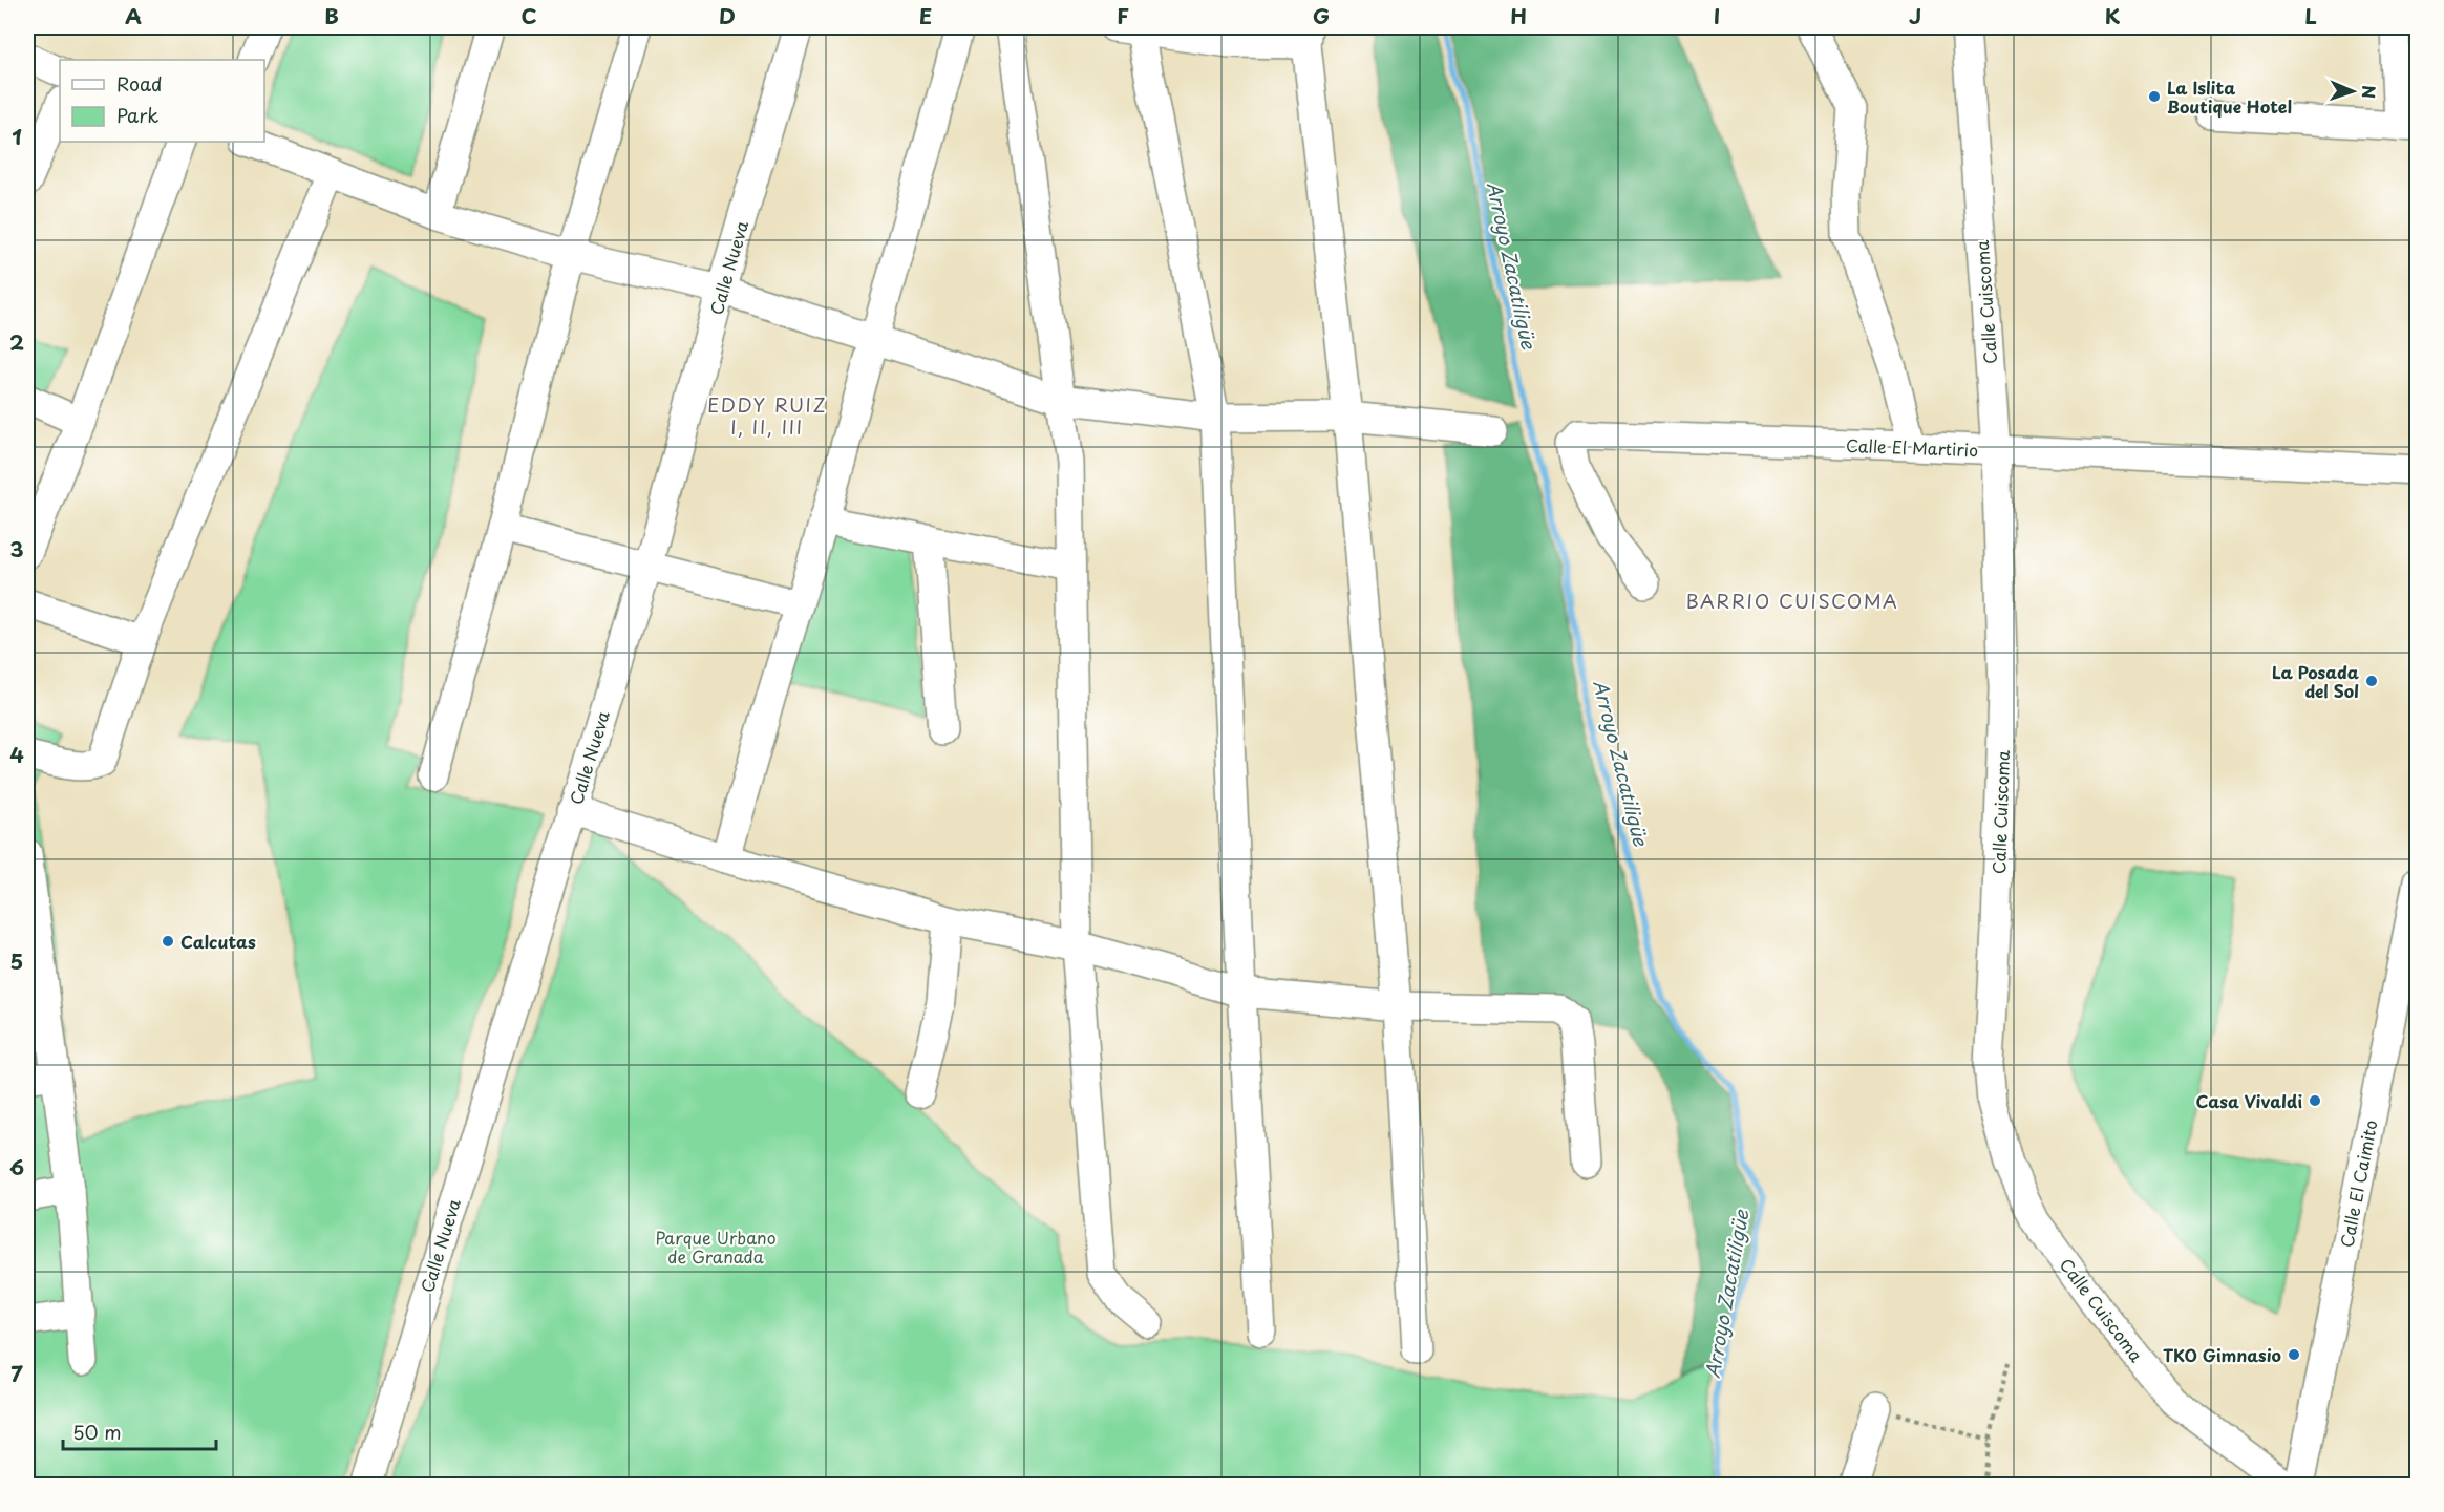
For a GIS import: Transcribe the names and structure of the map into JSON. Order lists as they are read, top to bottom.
{
  "streets": {
    "street": [
      "Calle Nueva",
      "Calle Cuiscoma",
      "Calle El Martirio",
      "Calle El Caimito"
    ]
  },
  "crossings": [
    ["Calle Cuiscoma", "Calle El Martirio"]
  ],
  "districts": ["EDDY RUIZ I, II, III", "BARRIO CUISCOMA"],
  "water": ["Arroyo Zacatiligüe"],
  "parks": ["Parque Urbano de Granada"],
  "places": [
    "La Islita Boutique Hotel",
    "La Posada del Sol",
    "Calcutas",
    "Casa Vivaldi",
    "TKO Gimnasio"
  ],
  "legend": ["Road", "Park"],
  "scale_bar": "50 m",
  "north": "right",
  "grid": {
    "columns": [
      "A",
      "B",
      "C",
      "D",
      "E",
      "F",
      "G",
      "H",
      "I",
      "J",
      "K",
      "L"
    ],
    "rows": [
      "1",
      "2",
      "3",
      "4",
      "5",
      "6",
      "7"
    ]
  }
}
